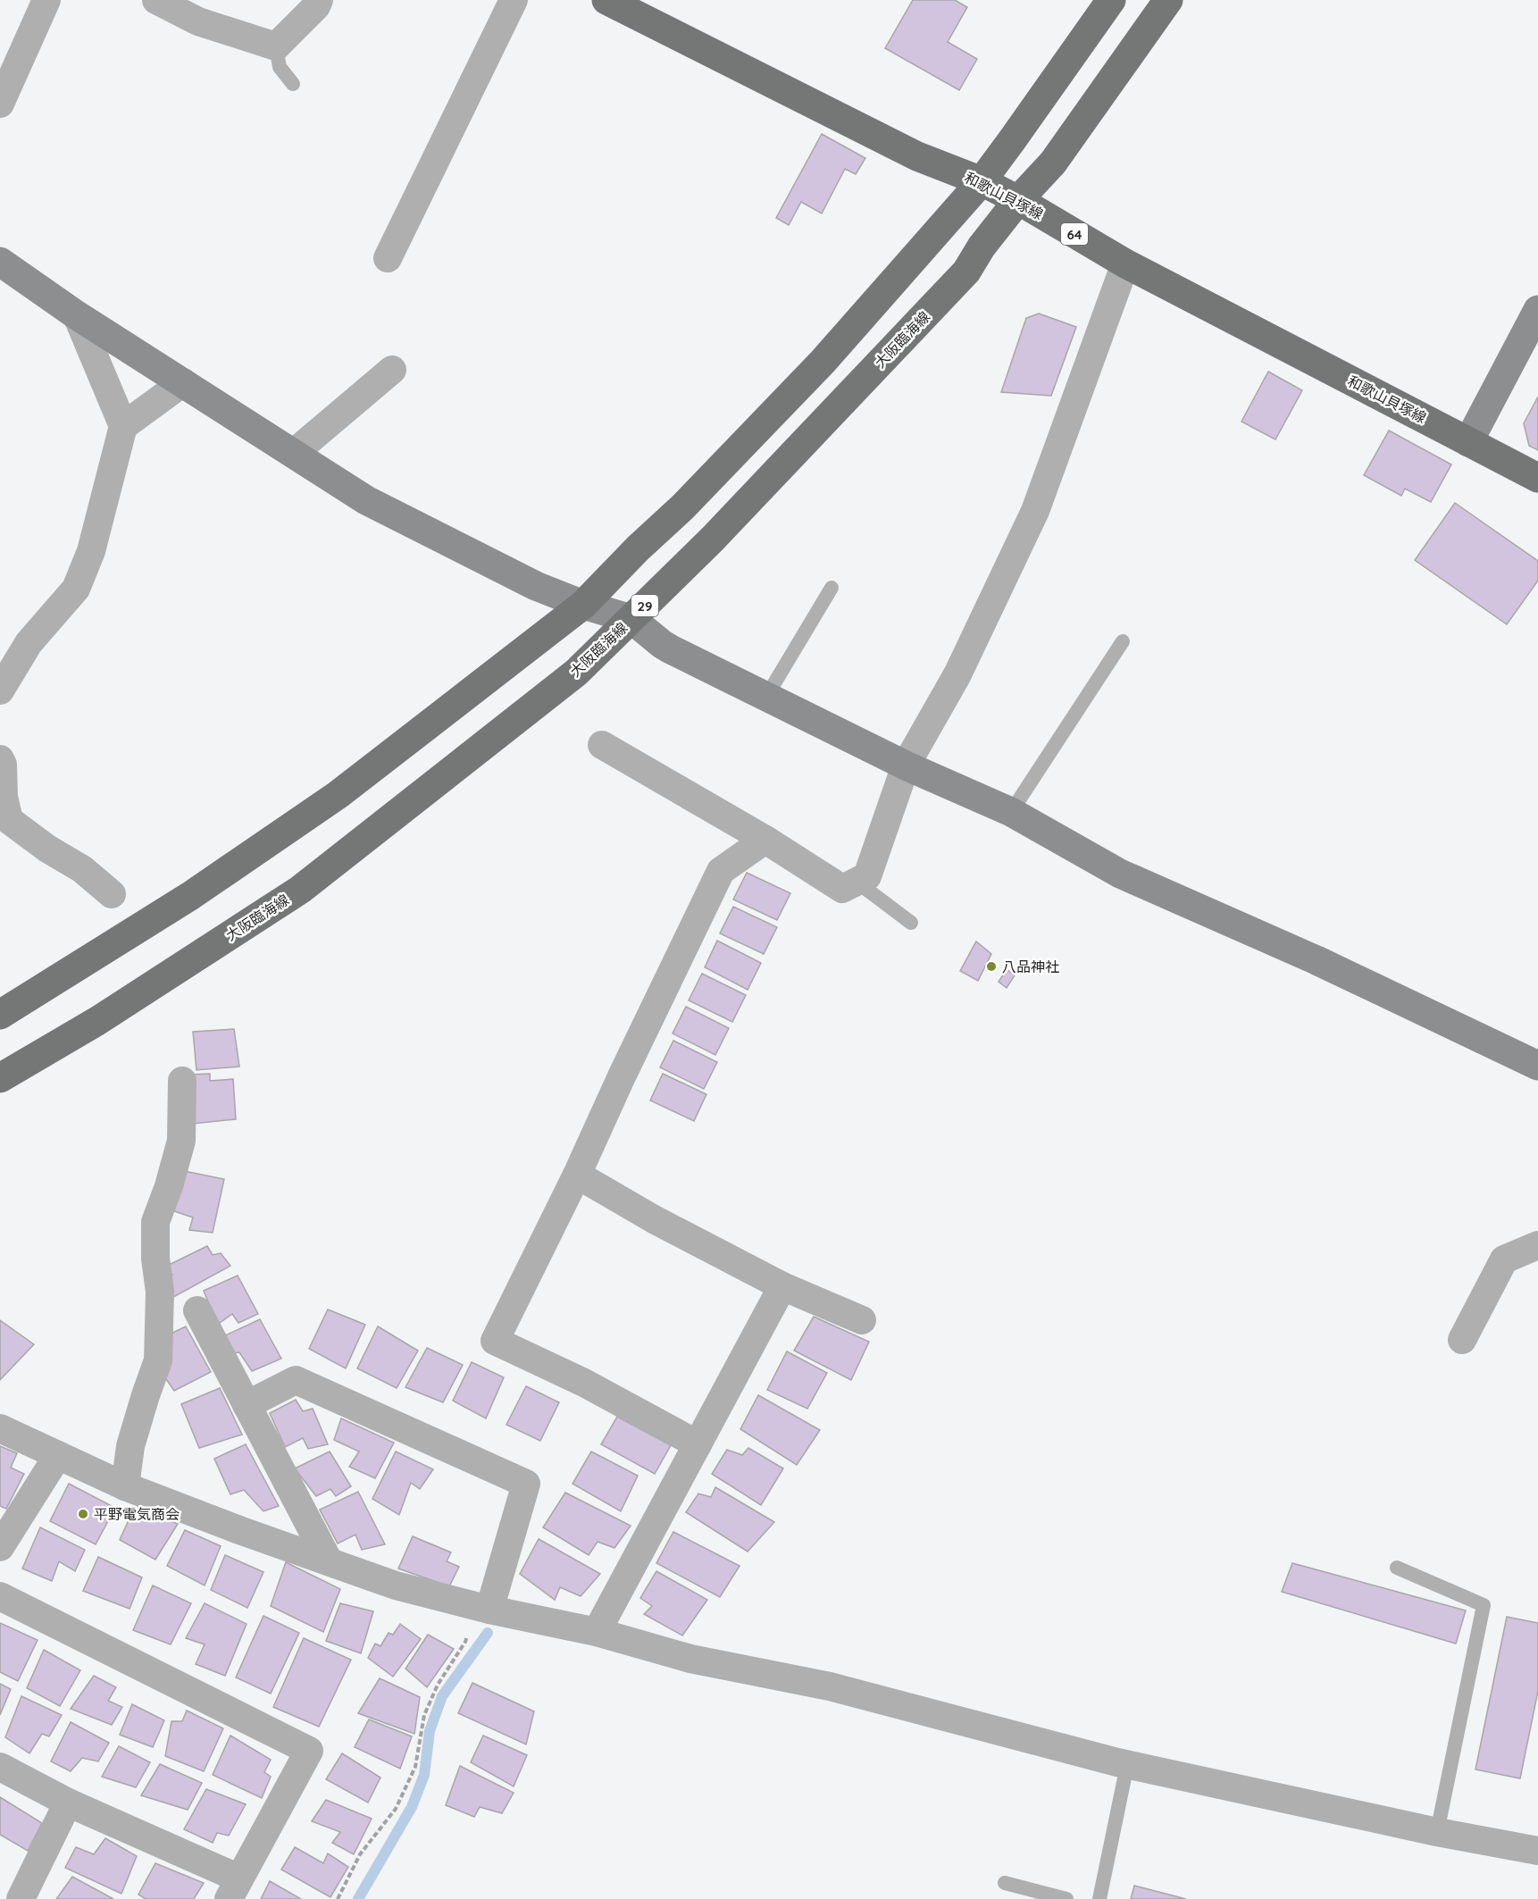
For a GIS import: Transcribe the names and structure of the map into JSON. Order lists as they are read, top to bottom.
{
  "streets": {
    "main road": [
      "和歌山貝塚線",
      "64",
      "大阪臨海線",
      "29"
    ]
  },
  "crossings": [
    ["和歌山貝塚線", "大阪臨海線"]
  ],
  "places": ["八品神社", "平野電気商会"]
}
